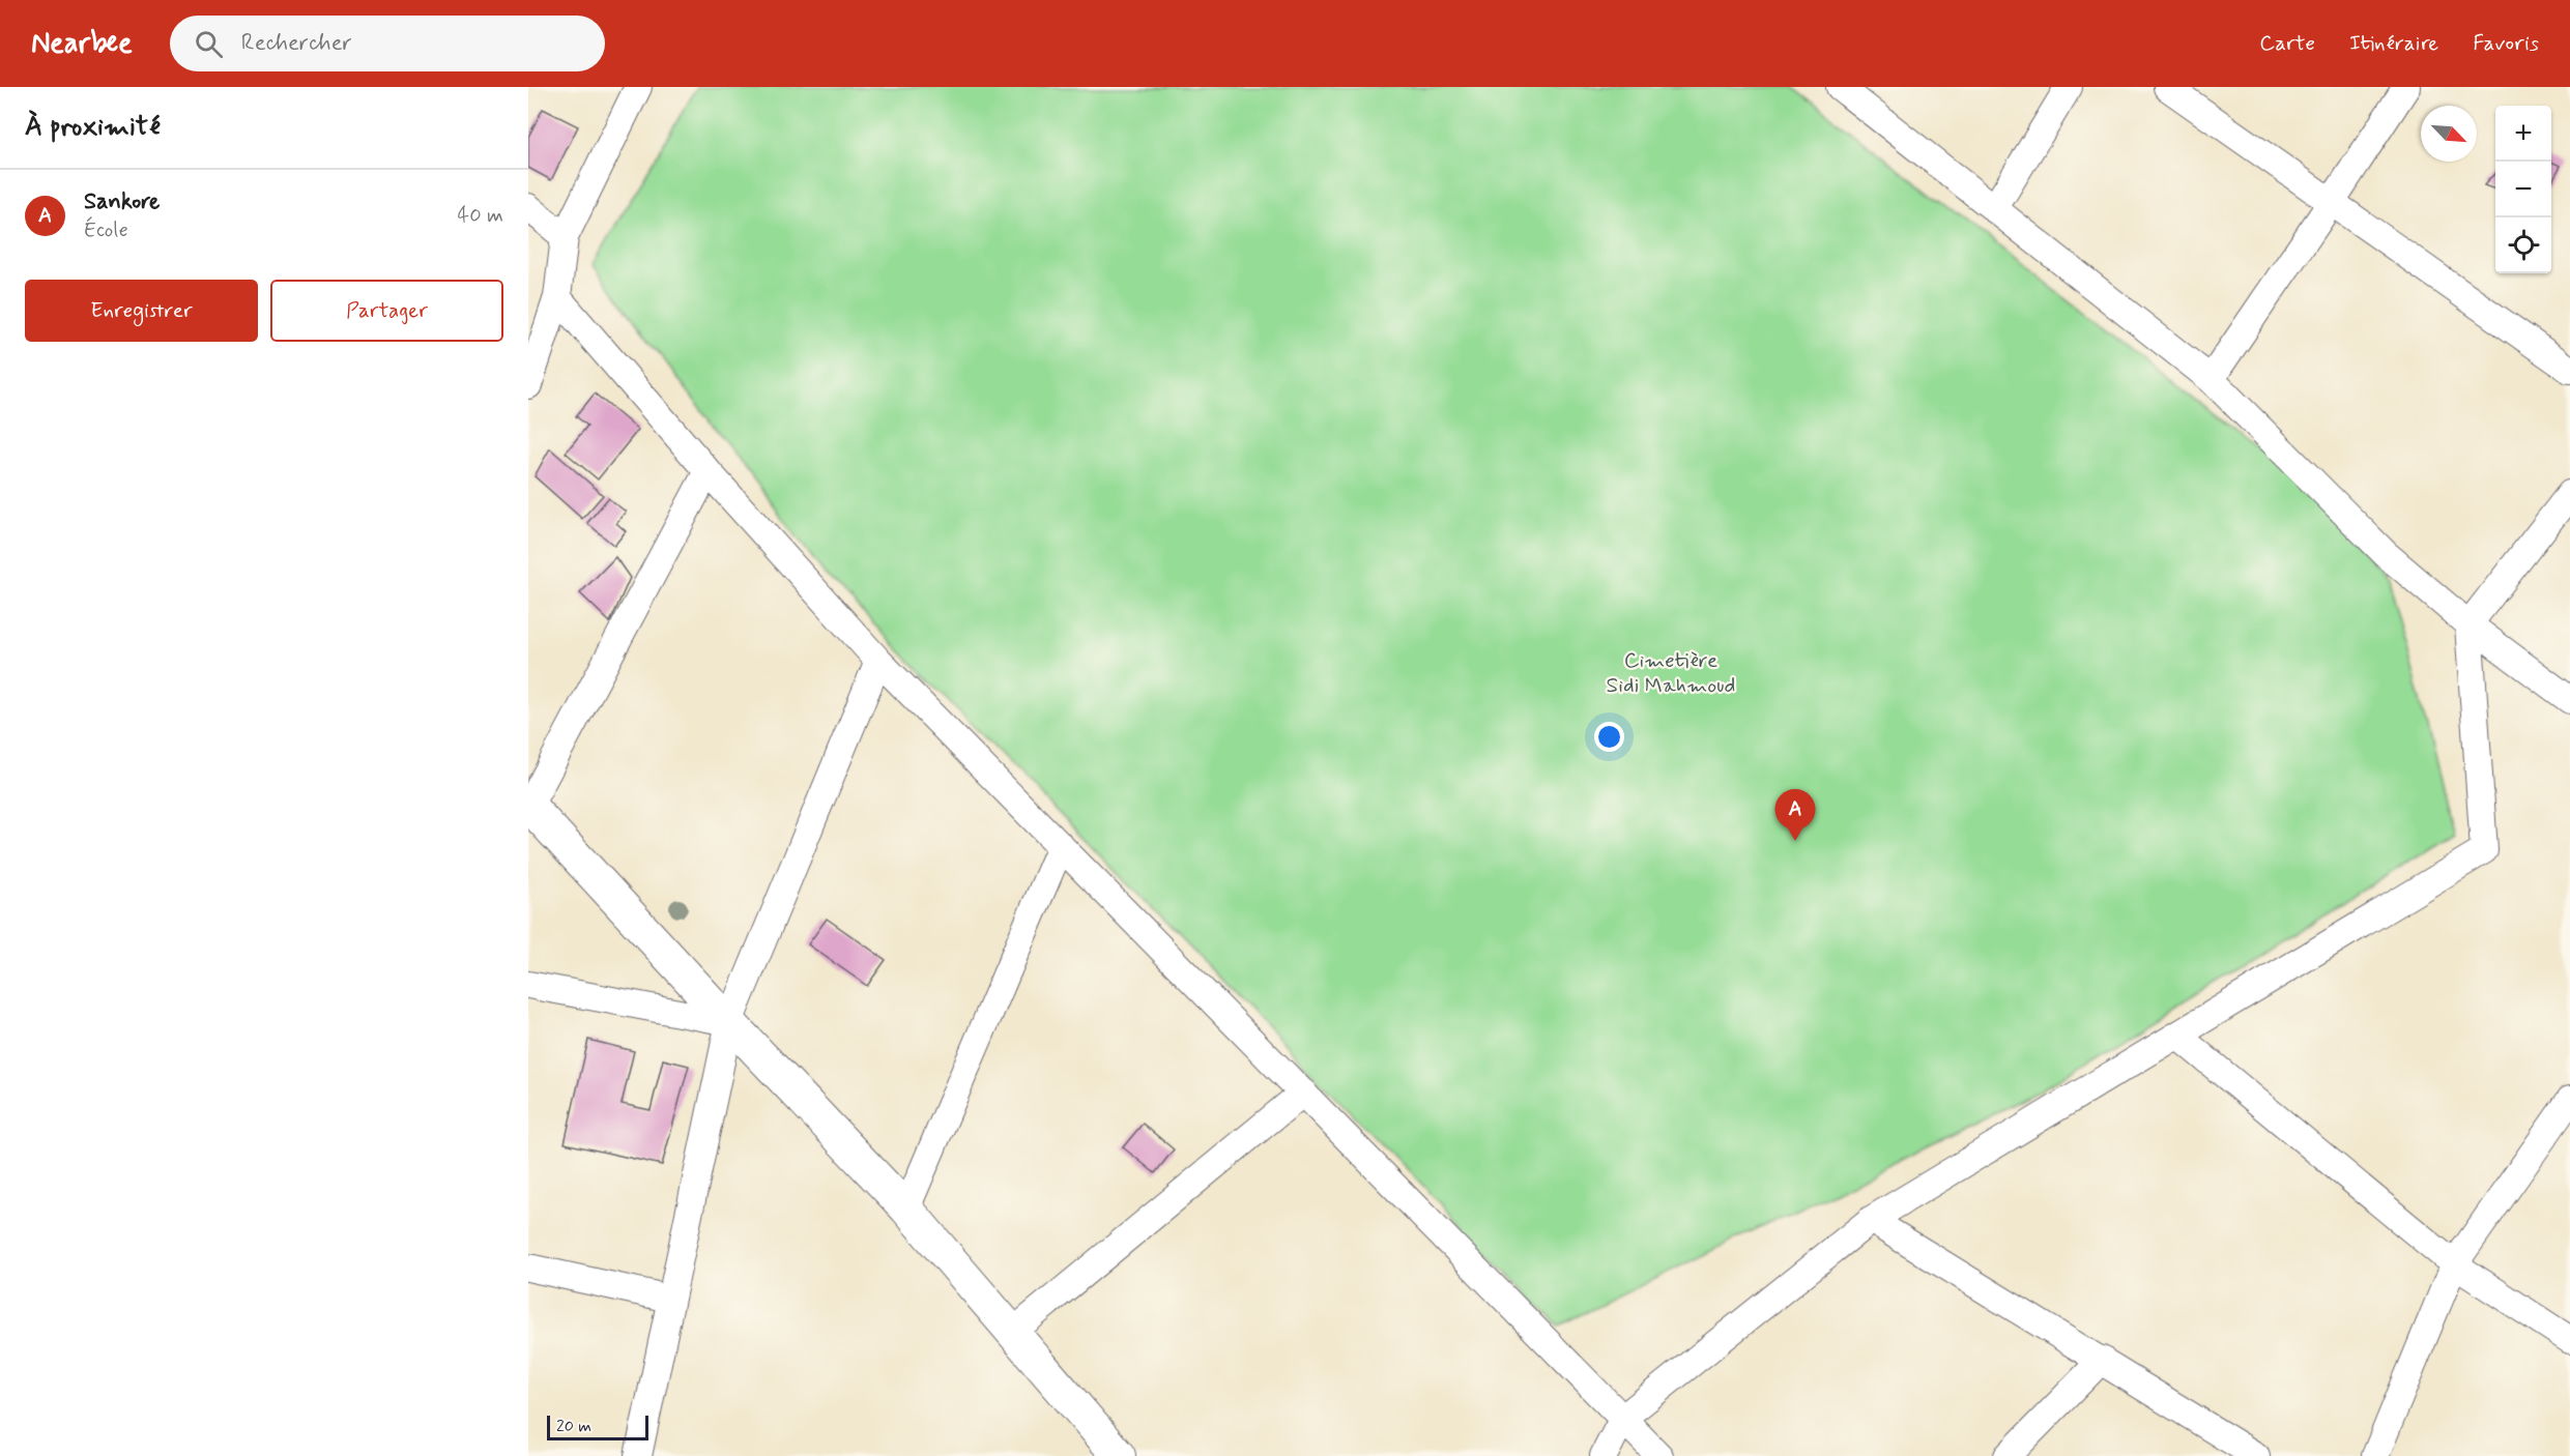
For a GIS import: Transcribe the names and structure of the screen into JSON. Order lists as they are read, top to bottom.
{
  "parks": ["Cimetière Sidi Mahmoud"],
  "scale_bar": "20 m",
  "north": "bottom right",
  "page": {
    "header": "Nearbee",
    "search": "Rechercher",
    "nav": ["Carte", "Itinéraire", "Favoris"],
    "heading": "À proximité",
    "map_buttons": ["+", "−"],
    "list": [
      {
        "mark": "A",
        "name": "Sankore",
        "note": "École",
        "value": "40 m"
      }
    ],
    "buttons": ["Enregistrer", "Partager"],
    "pins": "A",
    "scale": "20 m"
  }
}
